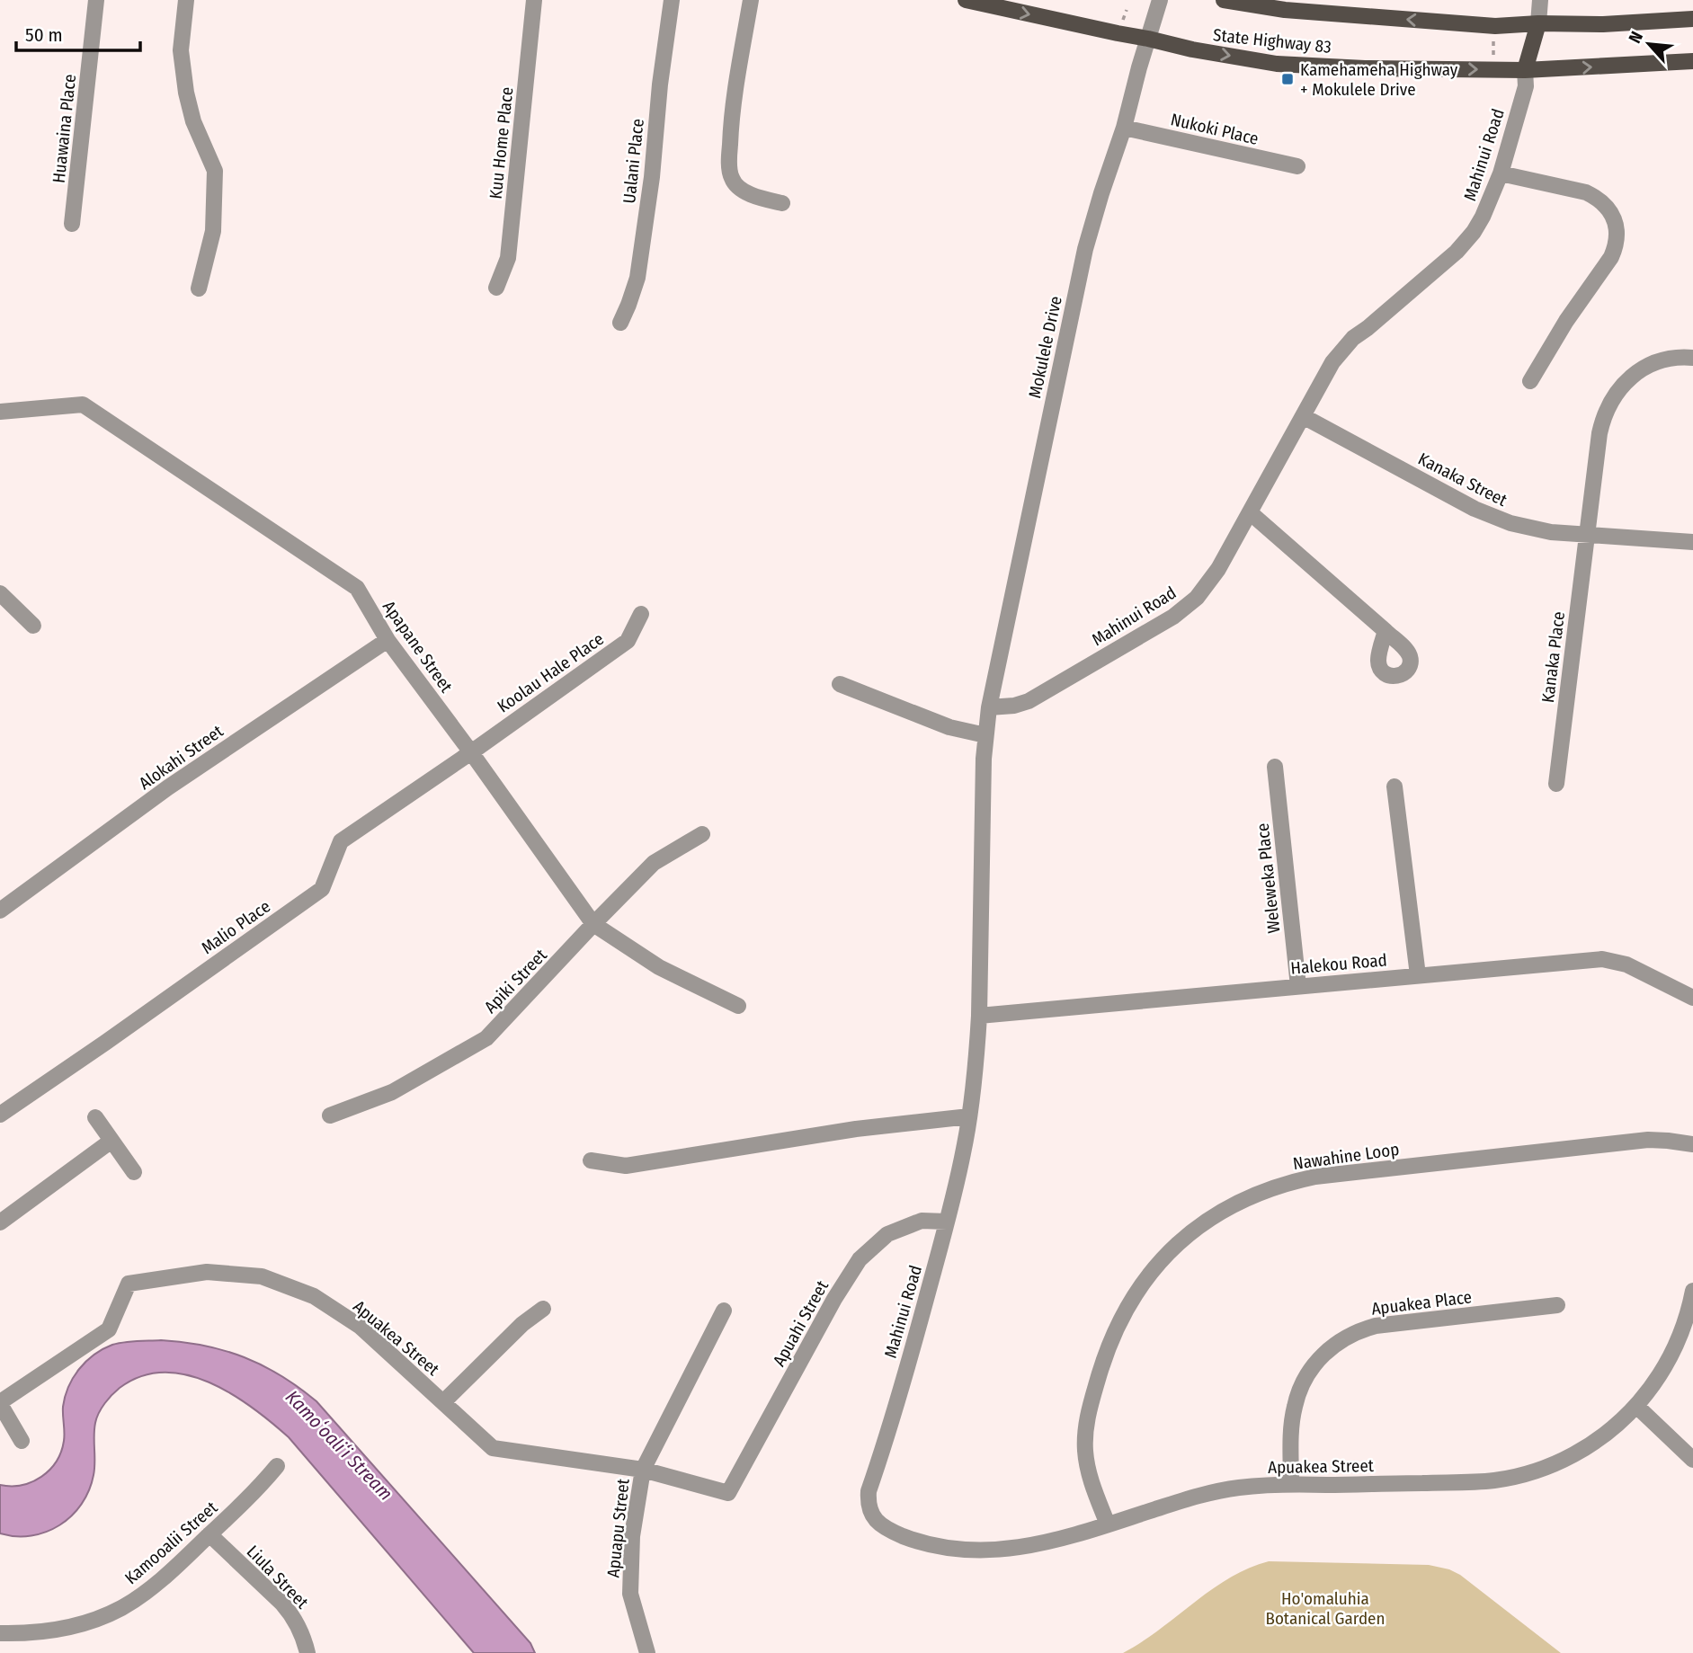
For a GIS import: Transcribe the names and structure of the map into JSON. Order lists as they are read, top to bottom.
{
  "streets": {
    "main road": ["State Highway 83"],
    "street": [
      "Huawaina Place",
      "Nukoki Place",
      "Kuu Home Place",
      "Mahinui Road",
      "Ualani Place",
      "Mokulele Drive",
      "Kanaka Street",
      "Apapane Street",
      "Kanaka Place",
      "Koolau Hale Place",
      "Alokahi Street",
      "Weleweka Place",
      "Malio Place",
      "Halekou Road",
      "Apiki Street",
      "Nawahine Loop",
      "Apuakea Place",
      "Apuahi Street",
      "Apuakea Street",
      "Apuapu Street",
      "Kamooalii Street",
      "Liula Street"
    ]
  },
  "crossings": [
    ["State Highway 83", "Mahinui Road"],
    ["State Highway 83", "Mokulele Drive"],
    ["Nukoki Place", "Mokulele Drive"],
    ["Mahinui Road", "Mokulele Drive"],
    ["Mahinui Road", "Kanaka Street"],
    ["Mahinui Road", "Halekou Road"],
    ["Mahinui Road", "Apuahi Street"],
    ["Mahinui Road", "Apuakea Street"],
    ["Kanaka Street", "Kanaka Place"],
    ["Apapane Street", "Koolau Hale Place"],
    ["Apapane Street", "Alokahi Street"],
    ["Apapane Street", "Malio Place"],
    ["Apapane Street", "Apiki Street"],
    ["Koolau Hale Place", "Malio Place"],
    ["Weleweka Place", "Halekou Road"],
    ["Nawahine Loop", "Apuakea Street"],
    ["Apuakea Place", "Apuakea Street"],
    ["Apuahi Street", "Apuakea Street"],
    ["Apuakea Street", "Apuapu Street"],
    ["Kamooalii Street", "Liula Street"]
  ],
  "water": ["Kamoʻoaliʻi Stream"],
  "parks": ["Ho'omaluhia Botanical Garden"],
  "places": {
    "transit": ["Kamehameha Highway + Mokulele Drive"]
  },
  "scale_bar": "50 m",
  "north": "top left"
}
